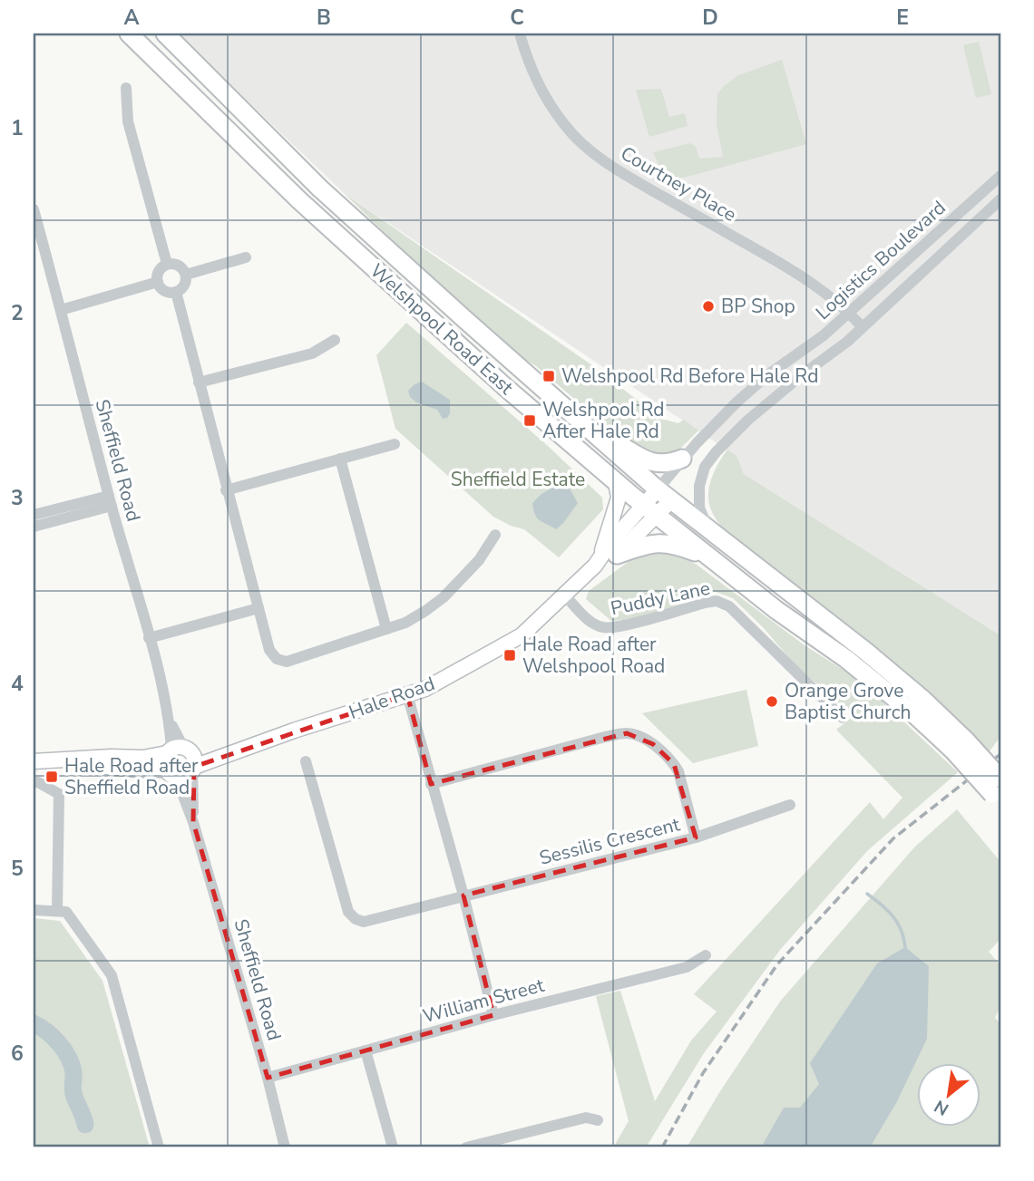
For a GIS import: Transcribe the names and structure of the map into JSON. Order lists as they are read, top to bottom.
{
  "streets": {
    "highway": ["Welshpool Road East"],
    "main road": ["Hale Road"],
    "street": [
      "Courtney Place",
      "Logistics Boulevard",
      "Sheffield Road",
      "Puddy Lane",
      "Sessilis Crescent",
      "William Street"
    ]
  },
  "crossings": [
    ["Courtney Place", "Logistics Boulevard"],
    ["Logistics Boulevard", "Welshpool Road East"],
    ["Logistics Boulevard", "Hale Road"],
    ["Welshpool Road East", "Hale Road"],
    ["Sheffield Road", "Hale Road"],
    ["Sheffield Road", "William Street"],
    ["Puddy Lane", "Hale Road"]
  ],
  "parks": ["Sheffield Estate"],
  "places": {
    "other": ["BP Shop", "Orange Grove Baptist Church"],
    "transit": [
      "Welshpool Rd Before Hale Rd",
      "Welshpool Rd After Hale Rd",
      "Hale Road after Welshpool Road",
      "Hale Road after Sheffield Road"
    ]
  },
  "north": "bottom left",
  "grid": {
    "columns": [
      "A",
      "B",
      "C",
      "D",
      "E"
    ],
    "rows": [
      "1",
      "2",
      "3",
      "4",
      "5",
      "6"
    ]
  }
}
